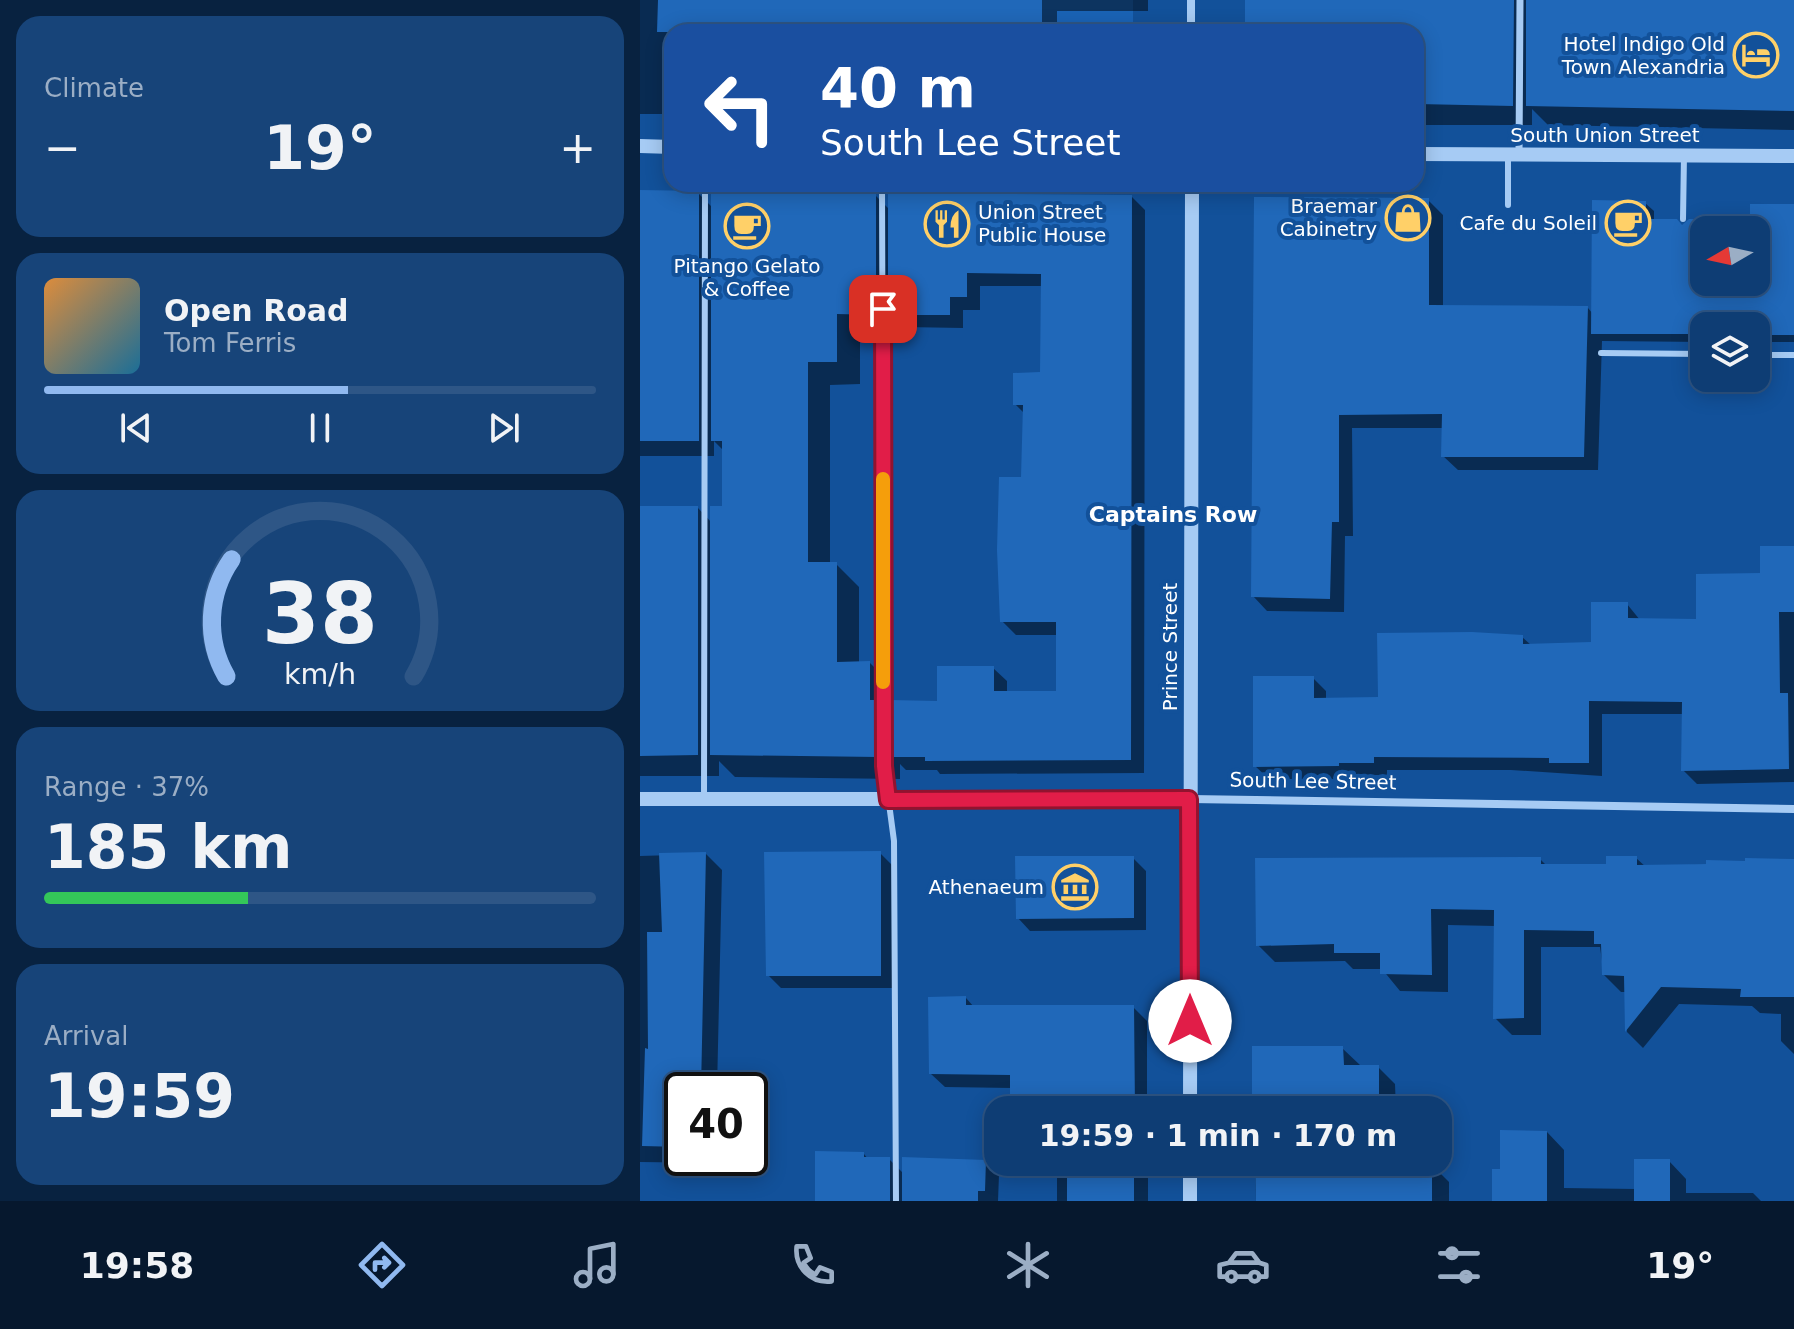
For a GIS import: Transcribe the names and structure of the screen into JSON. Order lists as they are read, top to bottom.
{
  "streets": {
    "street": ["South Union Street", "Prince Street", "South Lee Street"]
  },
  "crossings": [
    ["Prince Street", "South Lee Street"]
  ],
  "districts": ["Captains Row"],
  "places": {
    "hotel": ["Hotel Indigo Old Town Alexandria"],
    "shop": ["Braemar Cabinetry"],
    "cafe": ["Cafe du Soleil", "Pitango Gelato & Coffee"],
    "restaurant": ["Union Street Public House"],
    "museum": ["Athenaeum"]
  },
  "north": "left",
  "page": {
    "tile": [
      "Climate",
      ["Range · 37%", "185 km"],
      ["Arrival", "19:59"]
    ],
    "turn": ["40 m", "South Lee Street"],
    "heat": ["−", "19°", "+"],
    "song": ["Open Road", "Tom Ferris"],
    "limit": "40",
    "trip": "19:59 · 1 min · 170 m",
    "tabs": ["19:58", "19°"],
    "gauge": ["38", "km/h"]
  }
}
